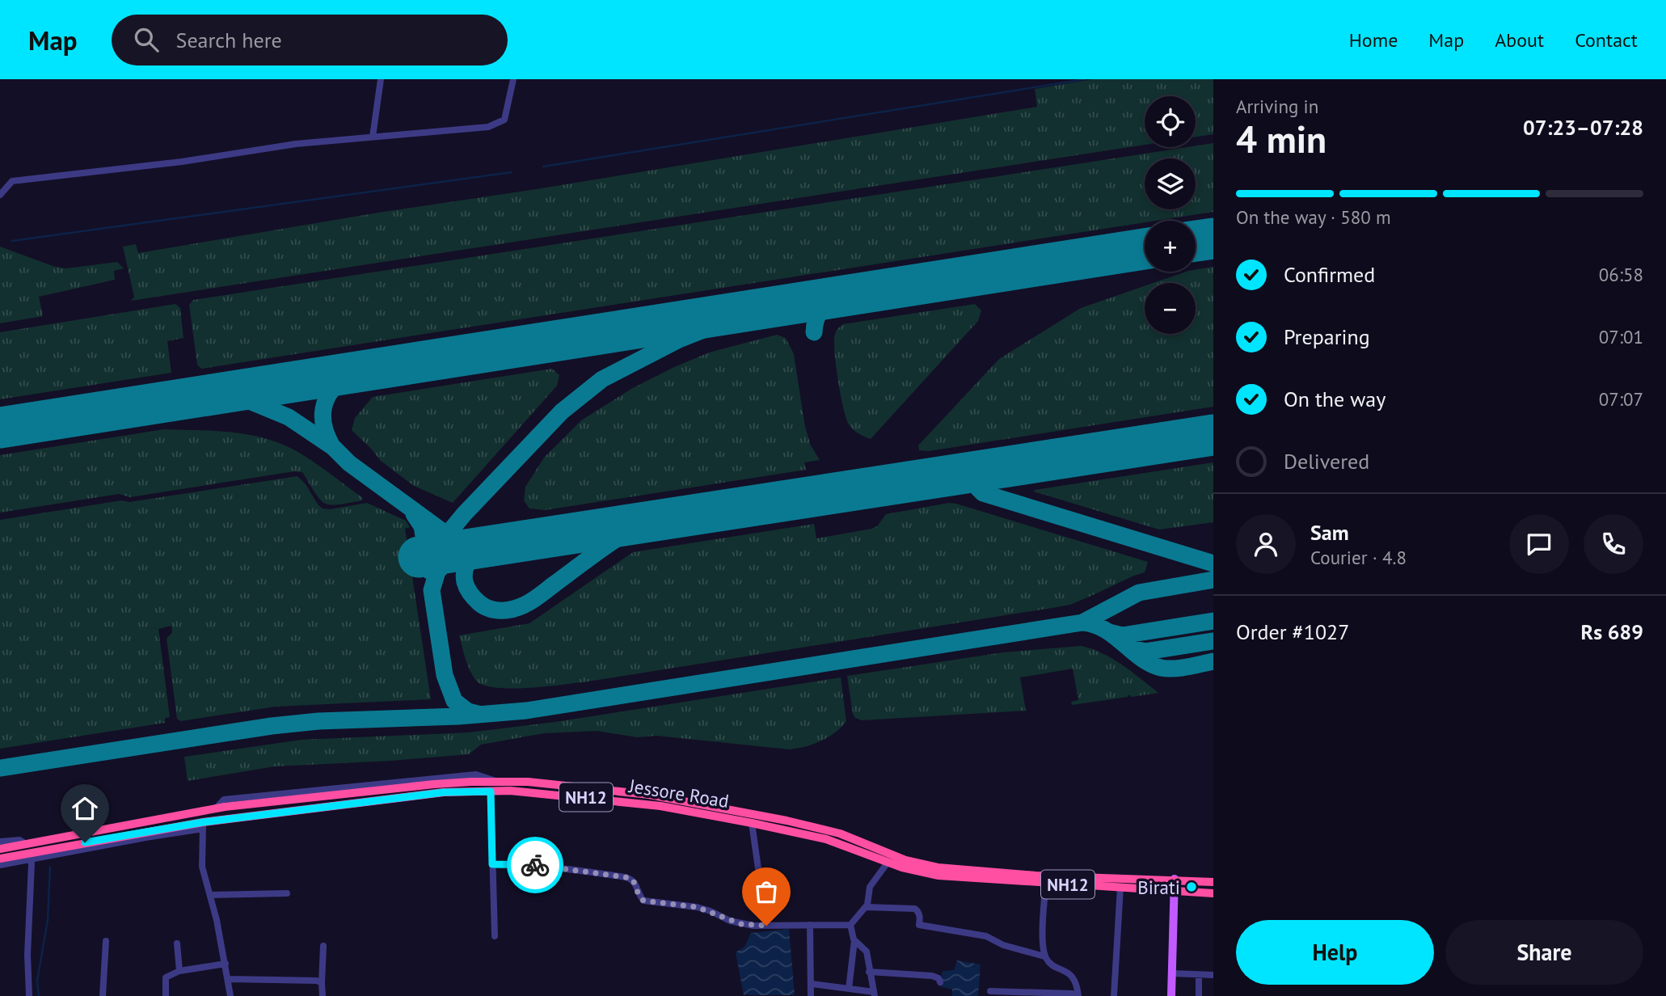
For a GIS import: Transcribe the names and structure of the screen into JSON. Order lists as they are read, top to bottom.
{
  "streets": {
    "highway": ["Jessore Road", "NH12"]
  },
  "places": ["Birati"],
  "page": {
    "header": "Map",
    "search": "Search here",
    "nav": [
      "Home",
      "Map",
      "About",
      "Contact"
    ],
    "heading": ["4 min", "Arriving in", "07:23–07:28"],
    "panel": [
      "Sam",
      "Courier · 4.8",
      "Order #1027",
      "Rs 689"
    ],
    "map_buttons": ["+", "−"],
    "bar": "On the way · 580 m",
    "list": [
      ["Confirmed", "06:58"],
      ["Preparing", "07:01"],
      ["On the way", "07:07"],
      "Delivered"
    ],
    "buttons": ["Help", "Share"]
  }
}
